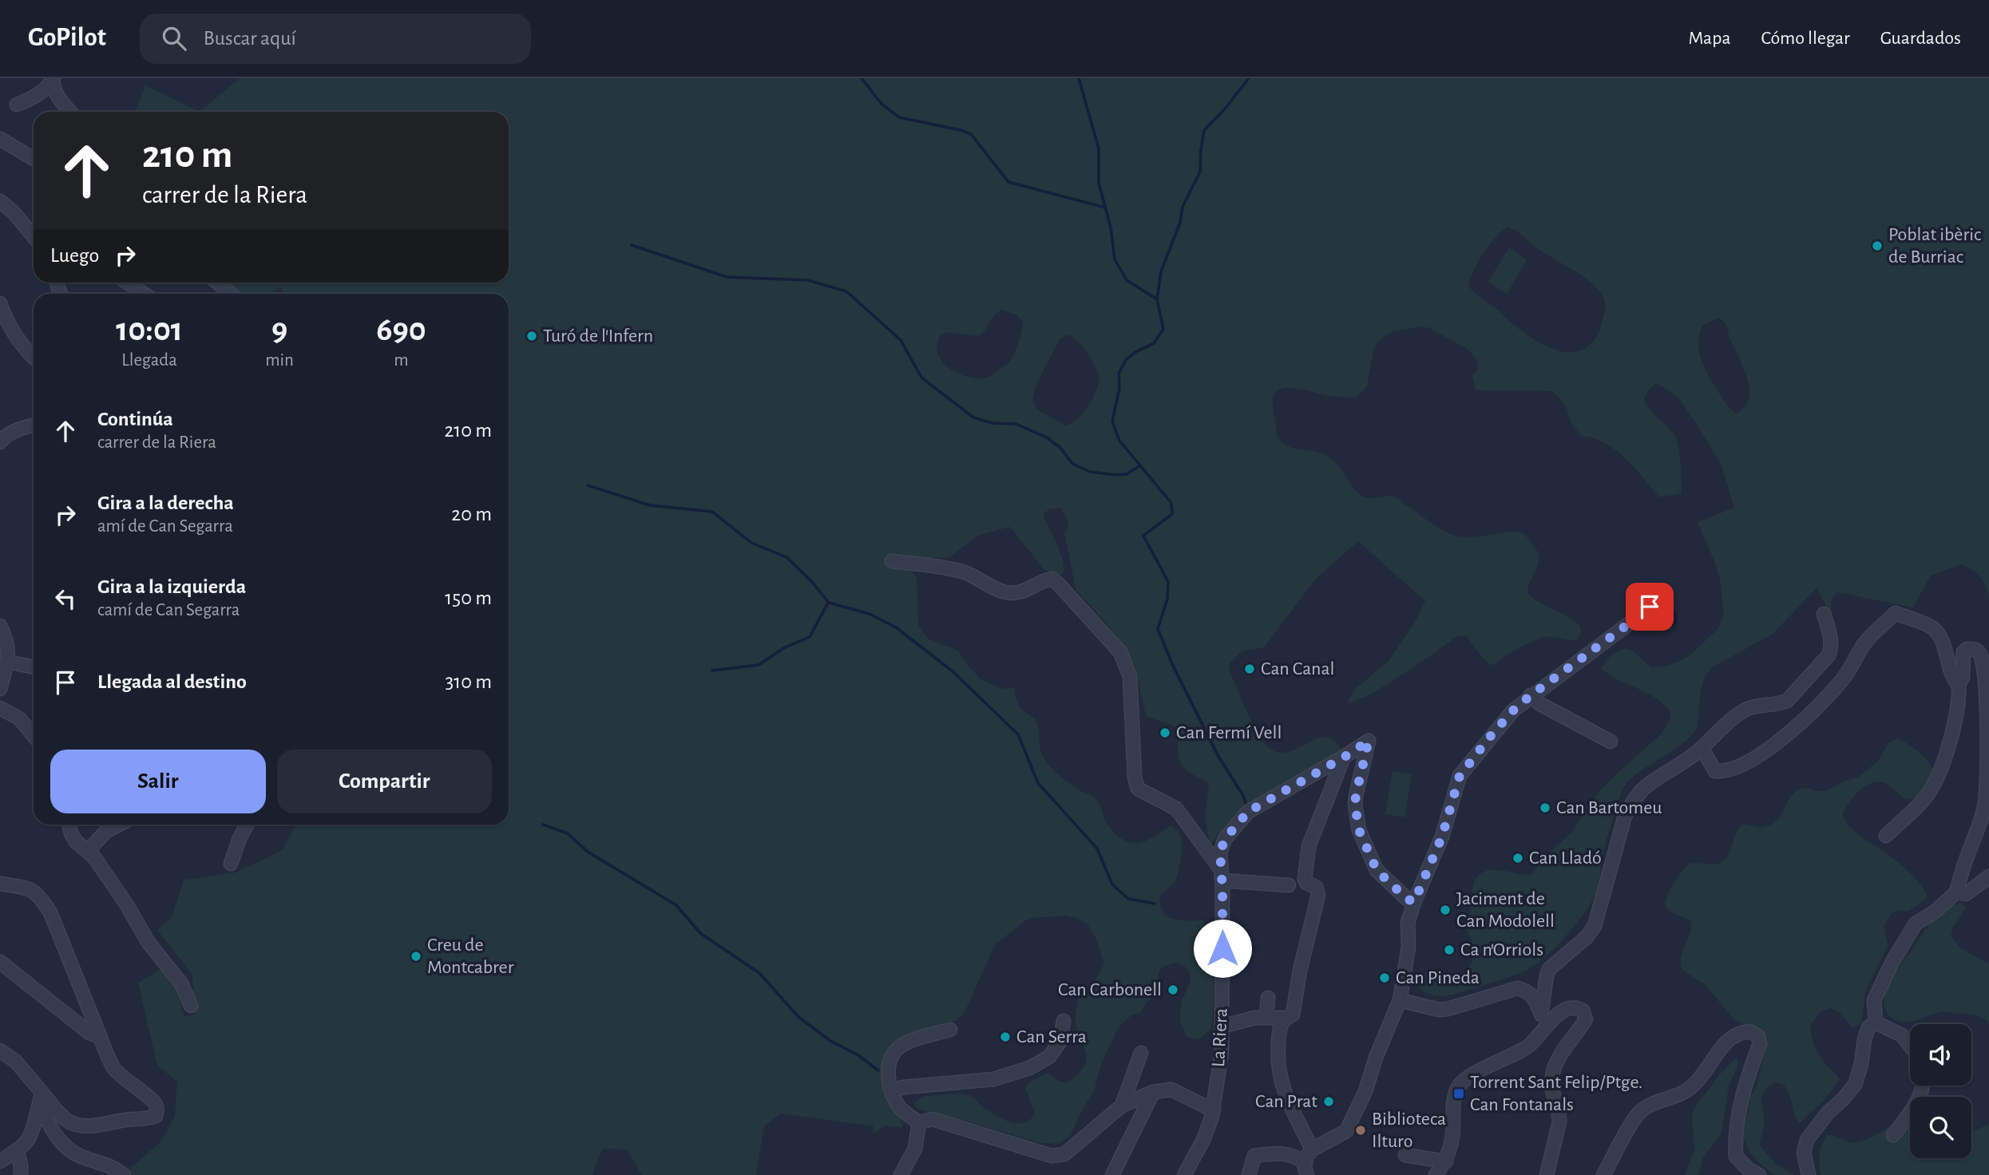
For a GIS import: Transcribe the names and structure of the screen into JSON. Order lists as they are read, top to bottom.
{
  "streets": {
    "street": ["La Riera"]
  },
  "places": {
    "other": [
      "Poblat ibèric de Burriac",
      "Turó de l'Infern",
      "Can Canal",
      "Can Fermí Vell",
      "Can Bartomeu",
      "Can Lladó",
      "Jaciment de Can Modolell",
      "Ca n'Orriols",
      "Creu de Montcabrer",
      "Can Pineda",
      "Can Carbonell",
      "Can Serra",
      "Can Prat",
      "Biblioteca Ilturo"
    ],
    "transit": ["Torrent Sant Felip/Ptge. Can Fontanals"]
  },
  "page": {
    "header": "GoPilot",
    "search": "Buscar aquí",
    "nav": ["Mapa", "Cómo llegar", "Guardados"],
    "turn": ["210 m", "carrer de la Riera"],
    "then": "Luego",
    "eta": [
      "10:01",
      "Llegada",
      "9",
      "min",
      "690",
      "m"
    ],
    "list": [
      {
        "name": "Continúa",
        "note": "carrer de la Riera",
        "value": "210 m"
      },
      {
        "name": "Gira a la derecha",
        "note": "amí de Can Segarra",
        "value": "20 m"
      },
      {
        "name": "Gira a la izquierda",
        "note": "camí de Can Segarra",
        "value": "150 m"
      },
      {
        "name": "Llegada al destino",
        "value": "310 m"
      }
    ],
    "buttons": ["Salir", "Compartir"]
  }
}
